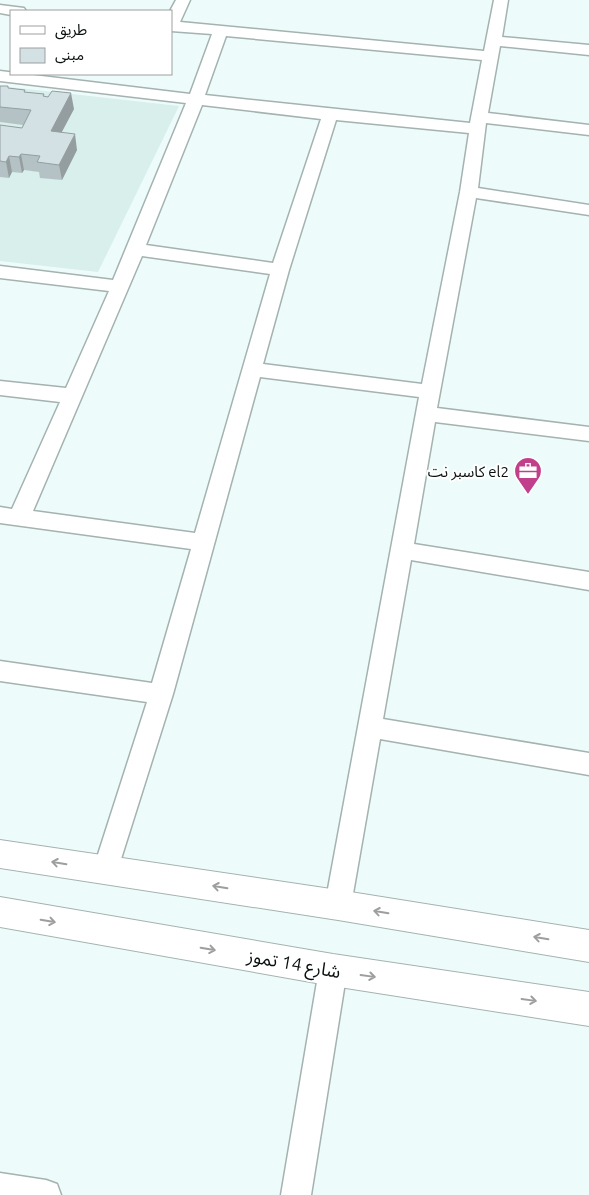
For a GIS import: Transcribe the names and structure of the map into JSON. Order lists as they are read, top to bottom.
{
  "streets": {
    "main road": ["شارع 14 تموز"]
  },
  "places": {
    "office": ["كاسبر نت el2"]
  },
  "legend": ["طريق", "مبنى"]
}
